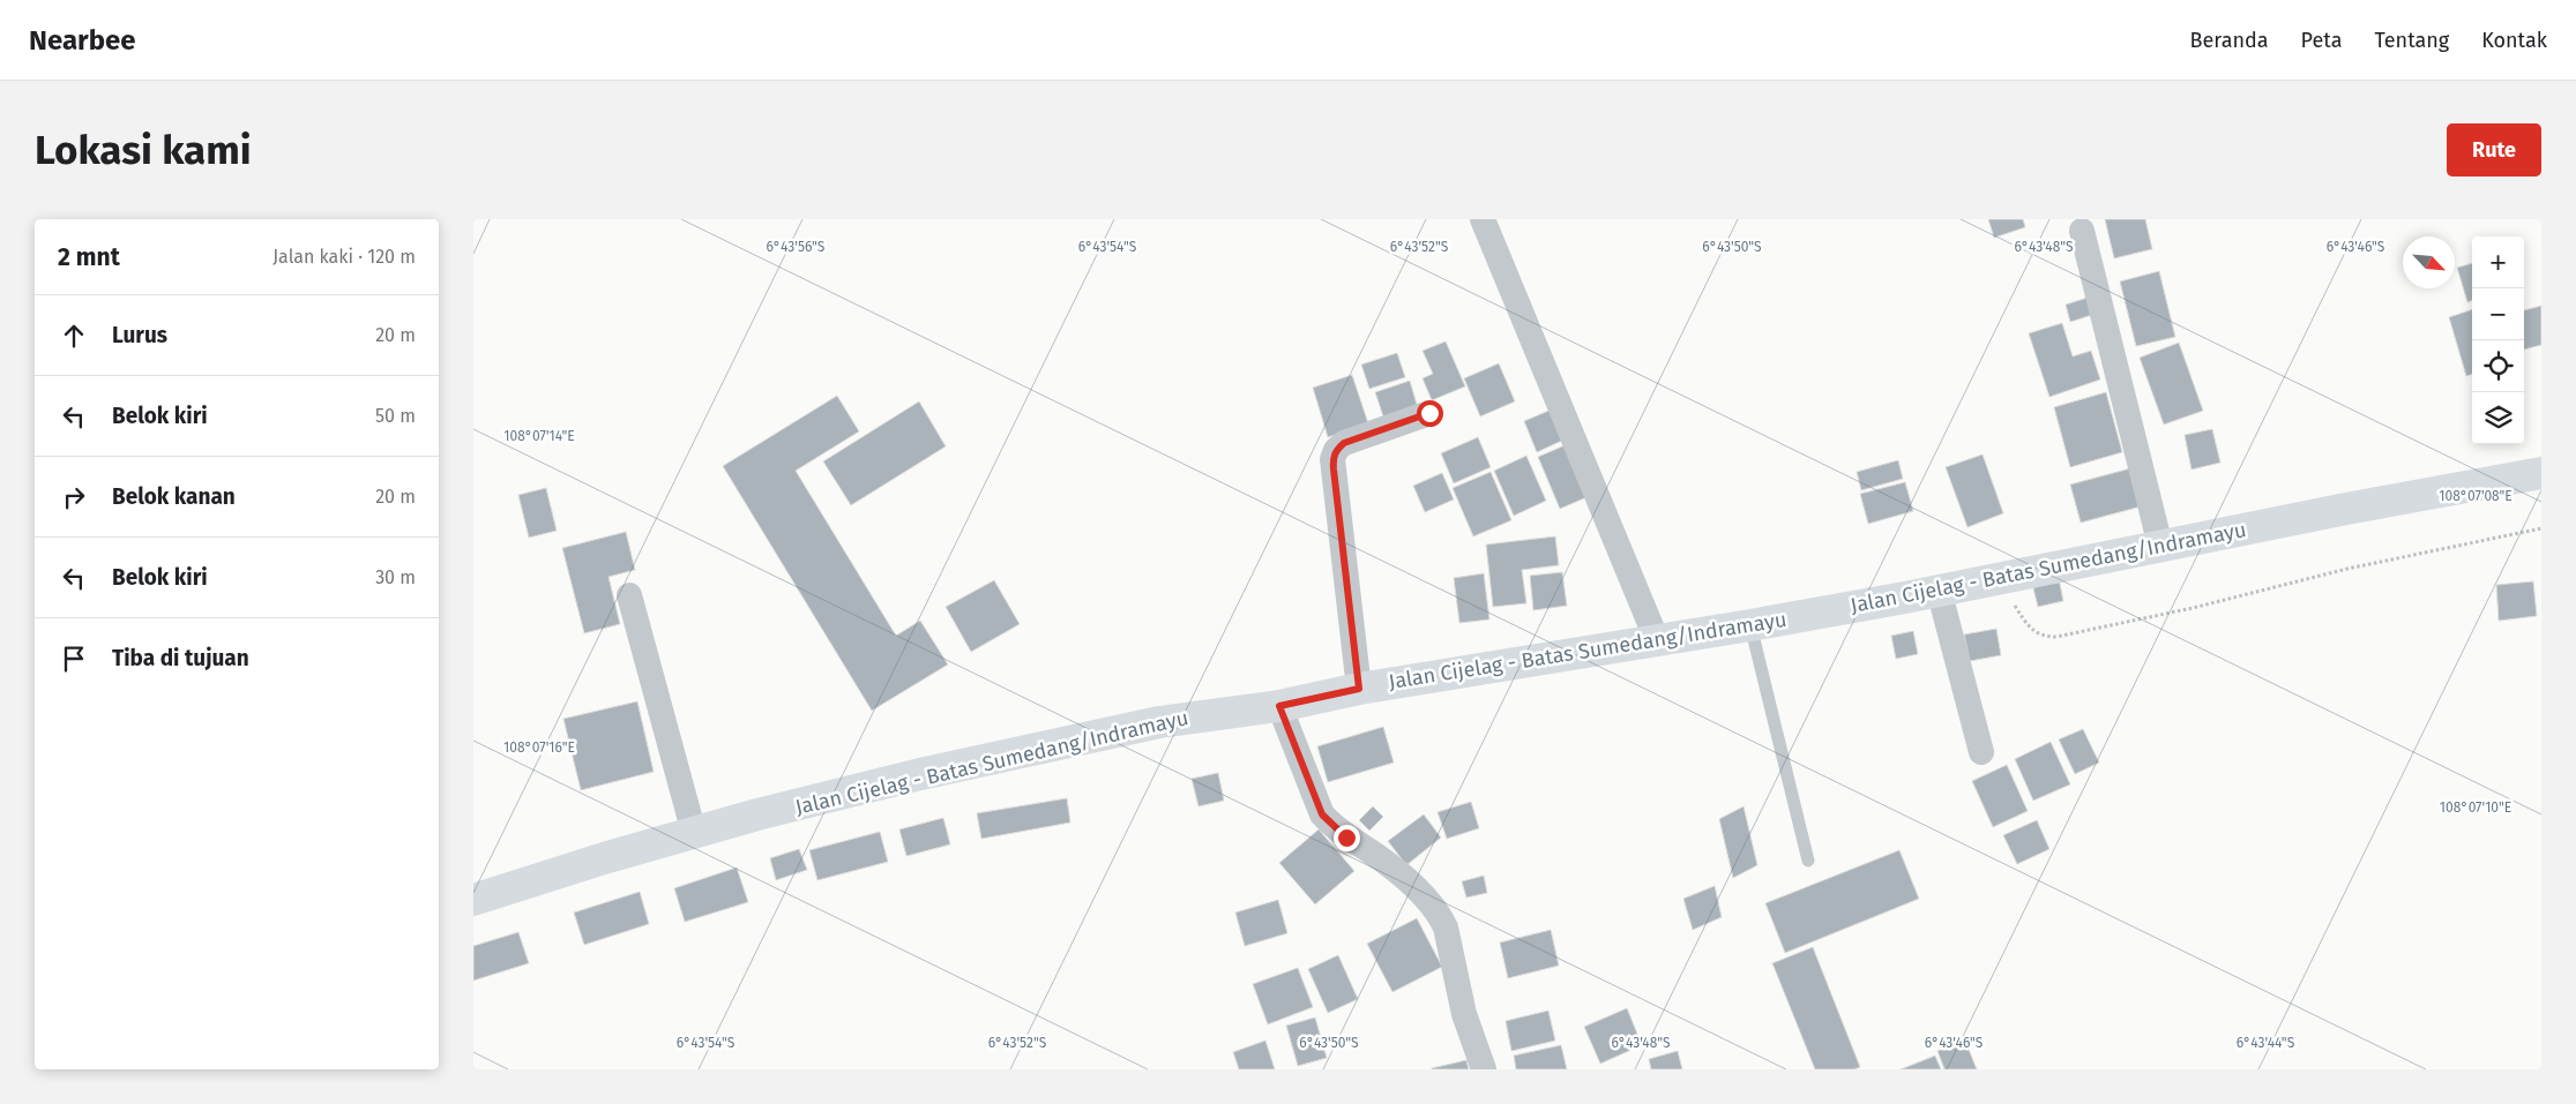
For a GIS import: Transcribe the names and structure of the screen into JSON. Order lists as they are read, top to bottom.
{
  "streets": {
    "main road": ["Jalan Cijelag - Batas Sumedang/Indramayu"]
  },
  "north": "bottom right",
  "page": {
    "header": "Nearbee",
    "nav": [
      "Beranda",
      "Peta",
      "Tentang",
      "Kontak"
    ],
    "buttons": "Rute",
    "title": "Lokasi kami",
    "heading": ["2 mnt", "Jalan kaki · 120 m"],
    "map_buttons": ["+", "−"],
    "list": [
      ["Lurus", "20 m"],
      ["Belok kiri", "50 m"],
      ["Belok kanan", "20 m"],
      ["Belok kiri", "30 m"],
      "Tiba di tujuan"
    ]
  },
  "coordinates": [
    "6°43'56\"S",
    "6°43'54\"S",
    "6°43'52\"S",
    "6°43'50\"S",
    "6°43'48\"S",
    "6°43'46\"S",
    "108°07'14\"E",
    "108°07'08\"E",
    "108°07'16\"E",
    "108°07'10\"E",
    "6°43'44\"S"
  ]
}
